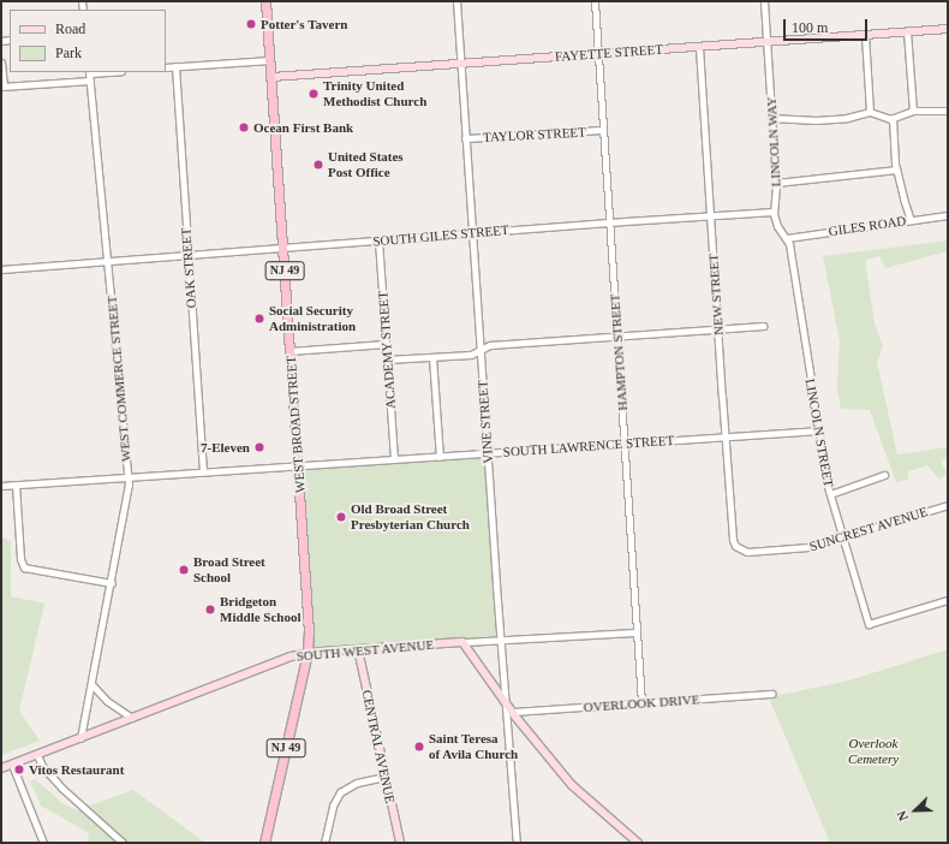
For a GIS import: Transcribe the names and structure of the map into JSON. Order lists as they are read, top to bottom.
{
  "streets": {
    "highway": ["NJ 49", "WEST BROAD STREET"],
    "main road": ["FAYETTE STREET", "SOUTH WEST AVENUE", "CENTRAL AVENUE"],
    "street": [
      "TAYLOR STREET",
      "LINCOLN WAY",
      "GILES ROAD",
      "SOUTH GILES STREET",
      "OAK STREET",
      "NEW STREET",
      "ACADEMY STREET",
      "HAMPTON STREET",
      "WEST COMMERCE STREET",
      "VINE STREET",
      "LINCOLN STREET",
      "SOUTH LAWRENCE STREET",
      "SUNCREST AVENUE",
      "OVERLOOK DRIVE"
    ]
  },
  "crossings": [
    ["FAYETTE STREET", "LINCOLN WAY"],
    ["FAYETTE STREET", "NEW STREET"],
    ["FAYETTE STREET", "HAMPTON STREET"],
    ["FAYETTE STREET", "VINE STREET"],
    ["FAYETTE STREET", "WEST BROAD STREET"],
    ["TAYLOR STREET", "HAMPTON STREET"],
    ["TAYLOR STREET", "VINE STREET"],
    ["LINCOLN WAY", "GILES ROAD"],
    ["LINCOLN WAY", "SOUTH GILES STREET"],
    ["LINCOLN WAY", "LINCOLN STREET"],
    ["GILES ROAD", "LINCOLN STREET"],
    ["SOUTH GILES STREET", "OAK STREET"],
    ["SOUTH GILES STREET", "NEW STREET"],
    ["SOUTH GILES STREET", "ACADEMY STREET"],
    ["SOUTH GILES STREET", "HAMPTON STREET"],
    ["SOUTH GILES STREET", "WEST COMMERCE STREET"],
    ["SOUTH GILES STREET", "VINE STREET"],
    ["SOUTH GILES STREET", "WEST BROAD STREET"],
    ["OAK STREET", "SOUTH LAWRENCE STREET"],
    ["NEW STREET", "SOUTH LAWRENCE STREET"],
    ["NEW STREET", "SUNCREST AVENUE"],
    ["ACADEMY STREET", "SOUTH LAWRENCE STREET"],
    ["HAMPTON STREET", "SOUTH LAWRENCE STREET"],
    ["HAMPTON STREET", "SOUTH WEST AVENUE"],
    ["HAMPTON STREET", "OVERLOOK DRIVE"],
    ["WEST COMMERCE STREET", "SOUTH LAWRENCE STREET"],
    ["WEST COMMERCE STREET", "SOUTH WEST AVENUE"],
    ["VINE STREET", "SOUTH LAWRENCE STREET"],
    ["VINE STREET", "SOUTH WEST AVENUE"],
    ["WEST BROAD STREET", "SOUTH LAWRENCE STREET"],
    ["WEST BROAD STREET", "SOUTH WEST AVENUE"],
    ["LINCOLN STREET", "SOUTH LAWRENCE STREET"],
    ["LINCOLN STREET", "SUNCREST AVENUE"],
    ["SOUTH WEST AVENUE", "CENTRAL AVENUE"]
  ],
  "parks": ["Overlook Cemetery"],
  "places": [
    "Potter's Tavern",
    "Trinity United Methodist Church",
    "Ocean First Bank",
    "United States Post Office",
    "Social Security Administration",
    "7-Eleven",
    "Old Broad Street Presbyterian Church",
    "Broad Street School",
    "Bridgeton Middle School",
    "Saint Teresa of Avila Church",
    "Vitos Restaurant"
  ],
  "legend": ["Road", "Park"],
  "scale_bar": "100 m",
  "north": "bottom left"
}
